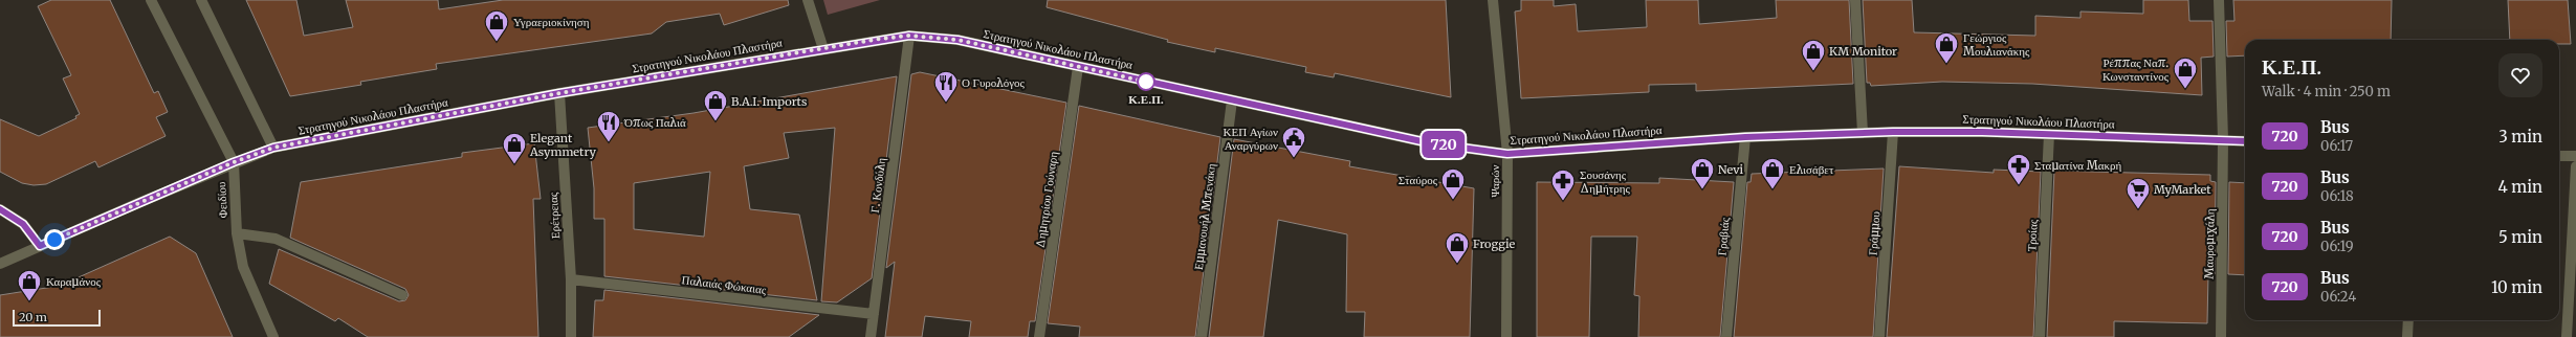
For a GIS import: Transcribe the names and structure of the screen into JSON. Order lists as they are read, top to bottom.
{
  "streets": {
    "street": [
      "Στρατηγού Νικολάου Πλαστήρα",
      "Ψαρών",
      "Γ. Κονδύλη",
      "Φειδίου",
      "Δημητρίου Γούναρη",
      "Ερέτρειας",
      "Εμμανουήλ Μπενάκη",
      "Γράμμου",
      "Τροίας",
      "Γραβιάς",
      "Μαυρομιχάλη",
      "Παλαιάς Φώκαιας"
    ]
  },
  "crossings": [
    ["Στρατηγού Νικολάου Πλαστήρα", "Ψαρών"],
    ["Στρατηγού Νικολάου Πλαστήρα", "Γ. Κονδύλη"],
    ["Στρατηγού Νικολάου Πλαστήρα", "Φειδίου"],
    ["Στρατηγού Νικολάου Πλαστήρα", "Δημητρίου Γούναρη"],
    ["Στρατηγού Νικολάου Πλαστήρα", "Ερέτρειας"],
    ["Στρατηγού Νικολάου Πλαστήρα", "Εμμανουήλ Μπενάκη"],
    ["Στρατηγού Νικολάου Πλαστήρα", "Γράμμου"],
    ["Στρατηγού Νικολάου Πλαστήρα", "Τροίας"],
    ["Στρατηγού Νικολάου Πλαστήρα", "Γραβιάς"],
    ["Στρατηγού Νικολάου Πλαστήρα", "Μαυρομιχάλη"],
    ["Γ. Κονδύλη", "Παλαιάς Φώκαιας"],
    ["Ερέτρειας", "Παλαιάς Φώκαιας"]
  ],
  "places": {
    "shop": [
      "Υγραεριοκίνηση",
      "Γεώργιος Μουλιανάκης",
      "KM Monitor",
      "Ρέππας Ναπ. Κωνσταντίνος",
      "B.A.I. Imports",
      "Elegant Asymmetry",
      "Nevi",
      "Ελισάβετ",
      "Σταύρος",
      "Froggie",
      "Καραμάνος"
    ],
    "other": ["Κ.Ε.Π."],
    "restaurant": ["Ο Γυρολόγος", "Όπως Παλιά"],
    "public building": ["ΚΕΠ Αγίων Αναργύρων"],
    "pharmacy": ["Σταματίνα Μακρή", "Σουσάνης Δημήτρης"],
    "supermarket": ["MyMarket"]
  },
  "lines": ["bus line 720"],
  "scale_bar": "20 m",
  "page": {
    "on_map": "720",
    "heading": ["Κ.Ε.Π.", "Walk · 4 min · 250 m"],
    "list": [
      {
        "mark": "720",
        "name": "Bus",
        "note": "06:17",
        "value": "3 min"
      },
      {
        "mark": "720",
        "name": "Bus",
        "note": "06:18",
        "value": "4 min"
      },
      {
        "mark": "720",
        "name": "Bus",
        "note": "06:19",
        "value": "5 min"
      },
      {
        "mark": "720",
        "name": "Bus",
        "note": "06:24",
        "value": "10 min"
      }
    ],
    "scale": "20 m"
  }
}
